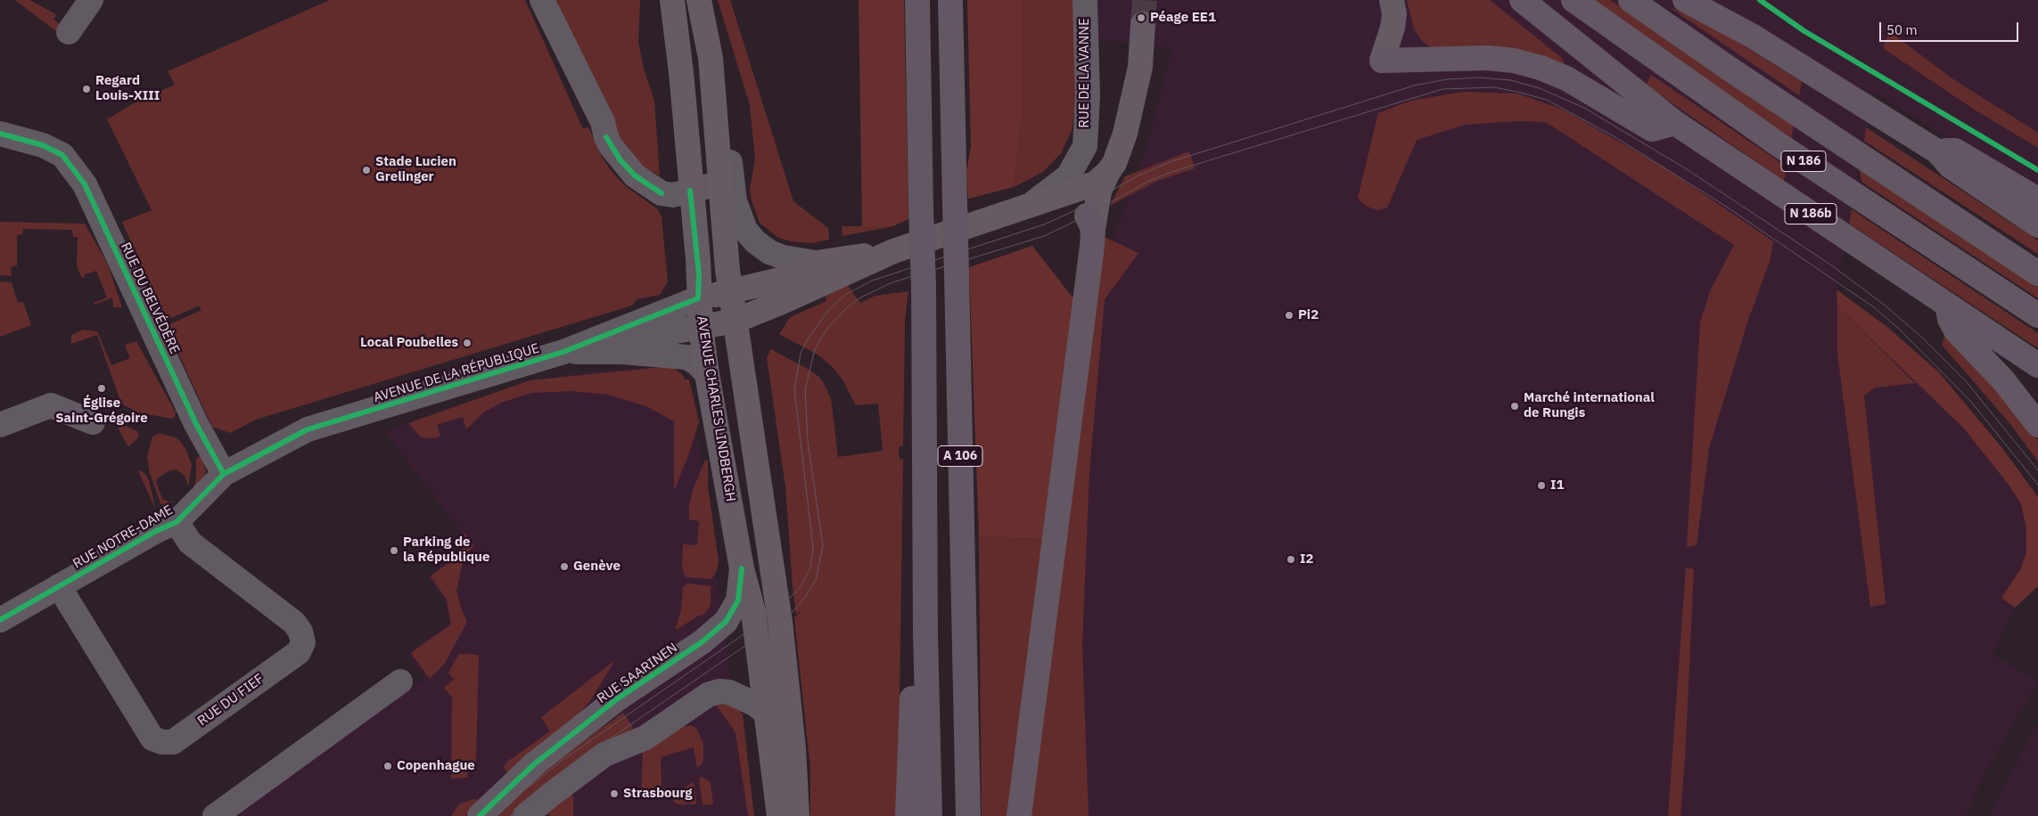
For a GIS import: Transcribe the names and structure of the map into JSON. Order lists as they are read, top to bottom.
{
  "streets": {
    "highway": ["N 186", "N 186b", "A 106"],
    "main road": ["AVENUE DE LA RÉPUBLIQUE", "AVENUE CHARLES LINDBERGH"],
    "street": [
      "RUE DE LA VANNE",
      "RUE DU BELVÉDÈRE",
      "RUE NOTRE-DAME",
      "RUE SAARINEN",
      "RUE DU FIEF"
    ]
  },
  "crossings": [
    ["RUE DU BELVÉDÈRE", "AVENUE DE LA RÉPUBLIQUE"],
    ["RUE DU BELVÉDÈRE", "RUE NOTRE-DAME"],
    ["AVENUE DE LA RÉPUBLIQUE", "AVENUE CHARLES LINDBERGH"],
    ["AVENUE DE LA RÉPUBLIQUE", "RUE NOTRE-DAME"],
    ["AVENUE CHARLES LINDBERGH", "RUE SAARINEN"],
    ["RUE NOTRE-DAME", "RUE DU FIEF"]
  ],
  "places": [
    "Péage EE1",
    "Regard Louis-XIII",
    "Stade Lucien Grelinger",
    "Pi2",
    "Local Poubelles",
    "Église Saint-Grégoire",
    "Marché international de Rungis",
    "I1",
    "Parking de la République",
    "I2",
    "Genève",
    "Copenhague",
    "Strasbourg"
  ],
  "scale_bar": "50 m"
}
